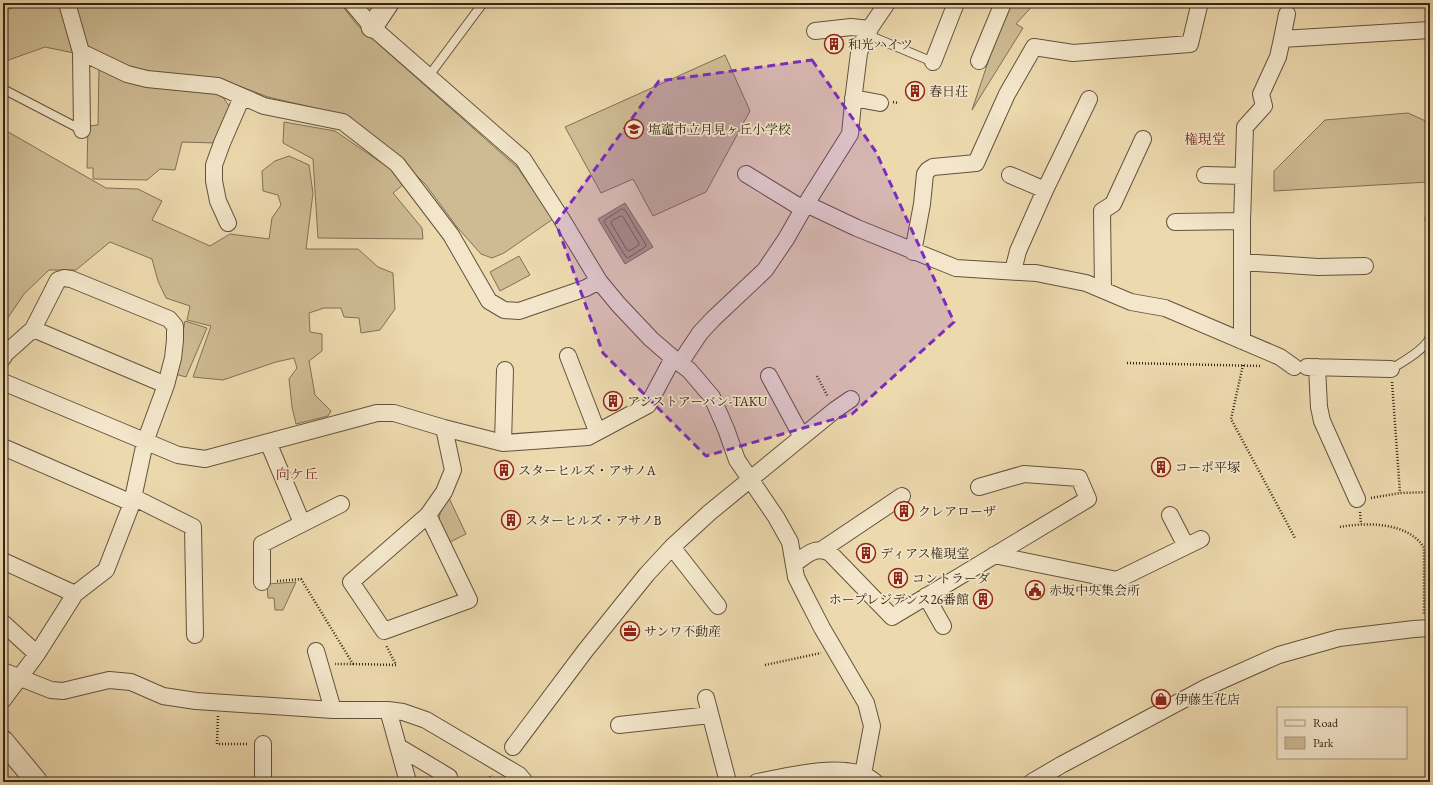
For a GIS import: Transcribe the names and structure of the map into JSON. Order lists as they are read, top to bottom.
{
  "districts": ["権現堂", "向ケ丘"],
  "places": {
    "building": [
      "和光ハイツ",
      "春日荘",
      "アシストアーバン-TAKU",
      "コーポ平塚",
      "スターヒルズ・アサノA",
      "クレアローザ",
      "スターヒルズ・アサノB",
      "ディアス権現堂",
      "コントラーダ",
      "ホープレジデンス26番館"
    ],
    "school or university": ["塩竈市立月見ヶ丘小学校"],
    "public building": ["赤坂中央集会所"],
    "office": ["サンワ不動産"],
    "shop": ["伊藤生花店"]
  },
  "legend": ["Road", "Park"]
}
